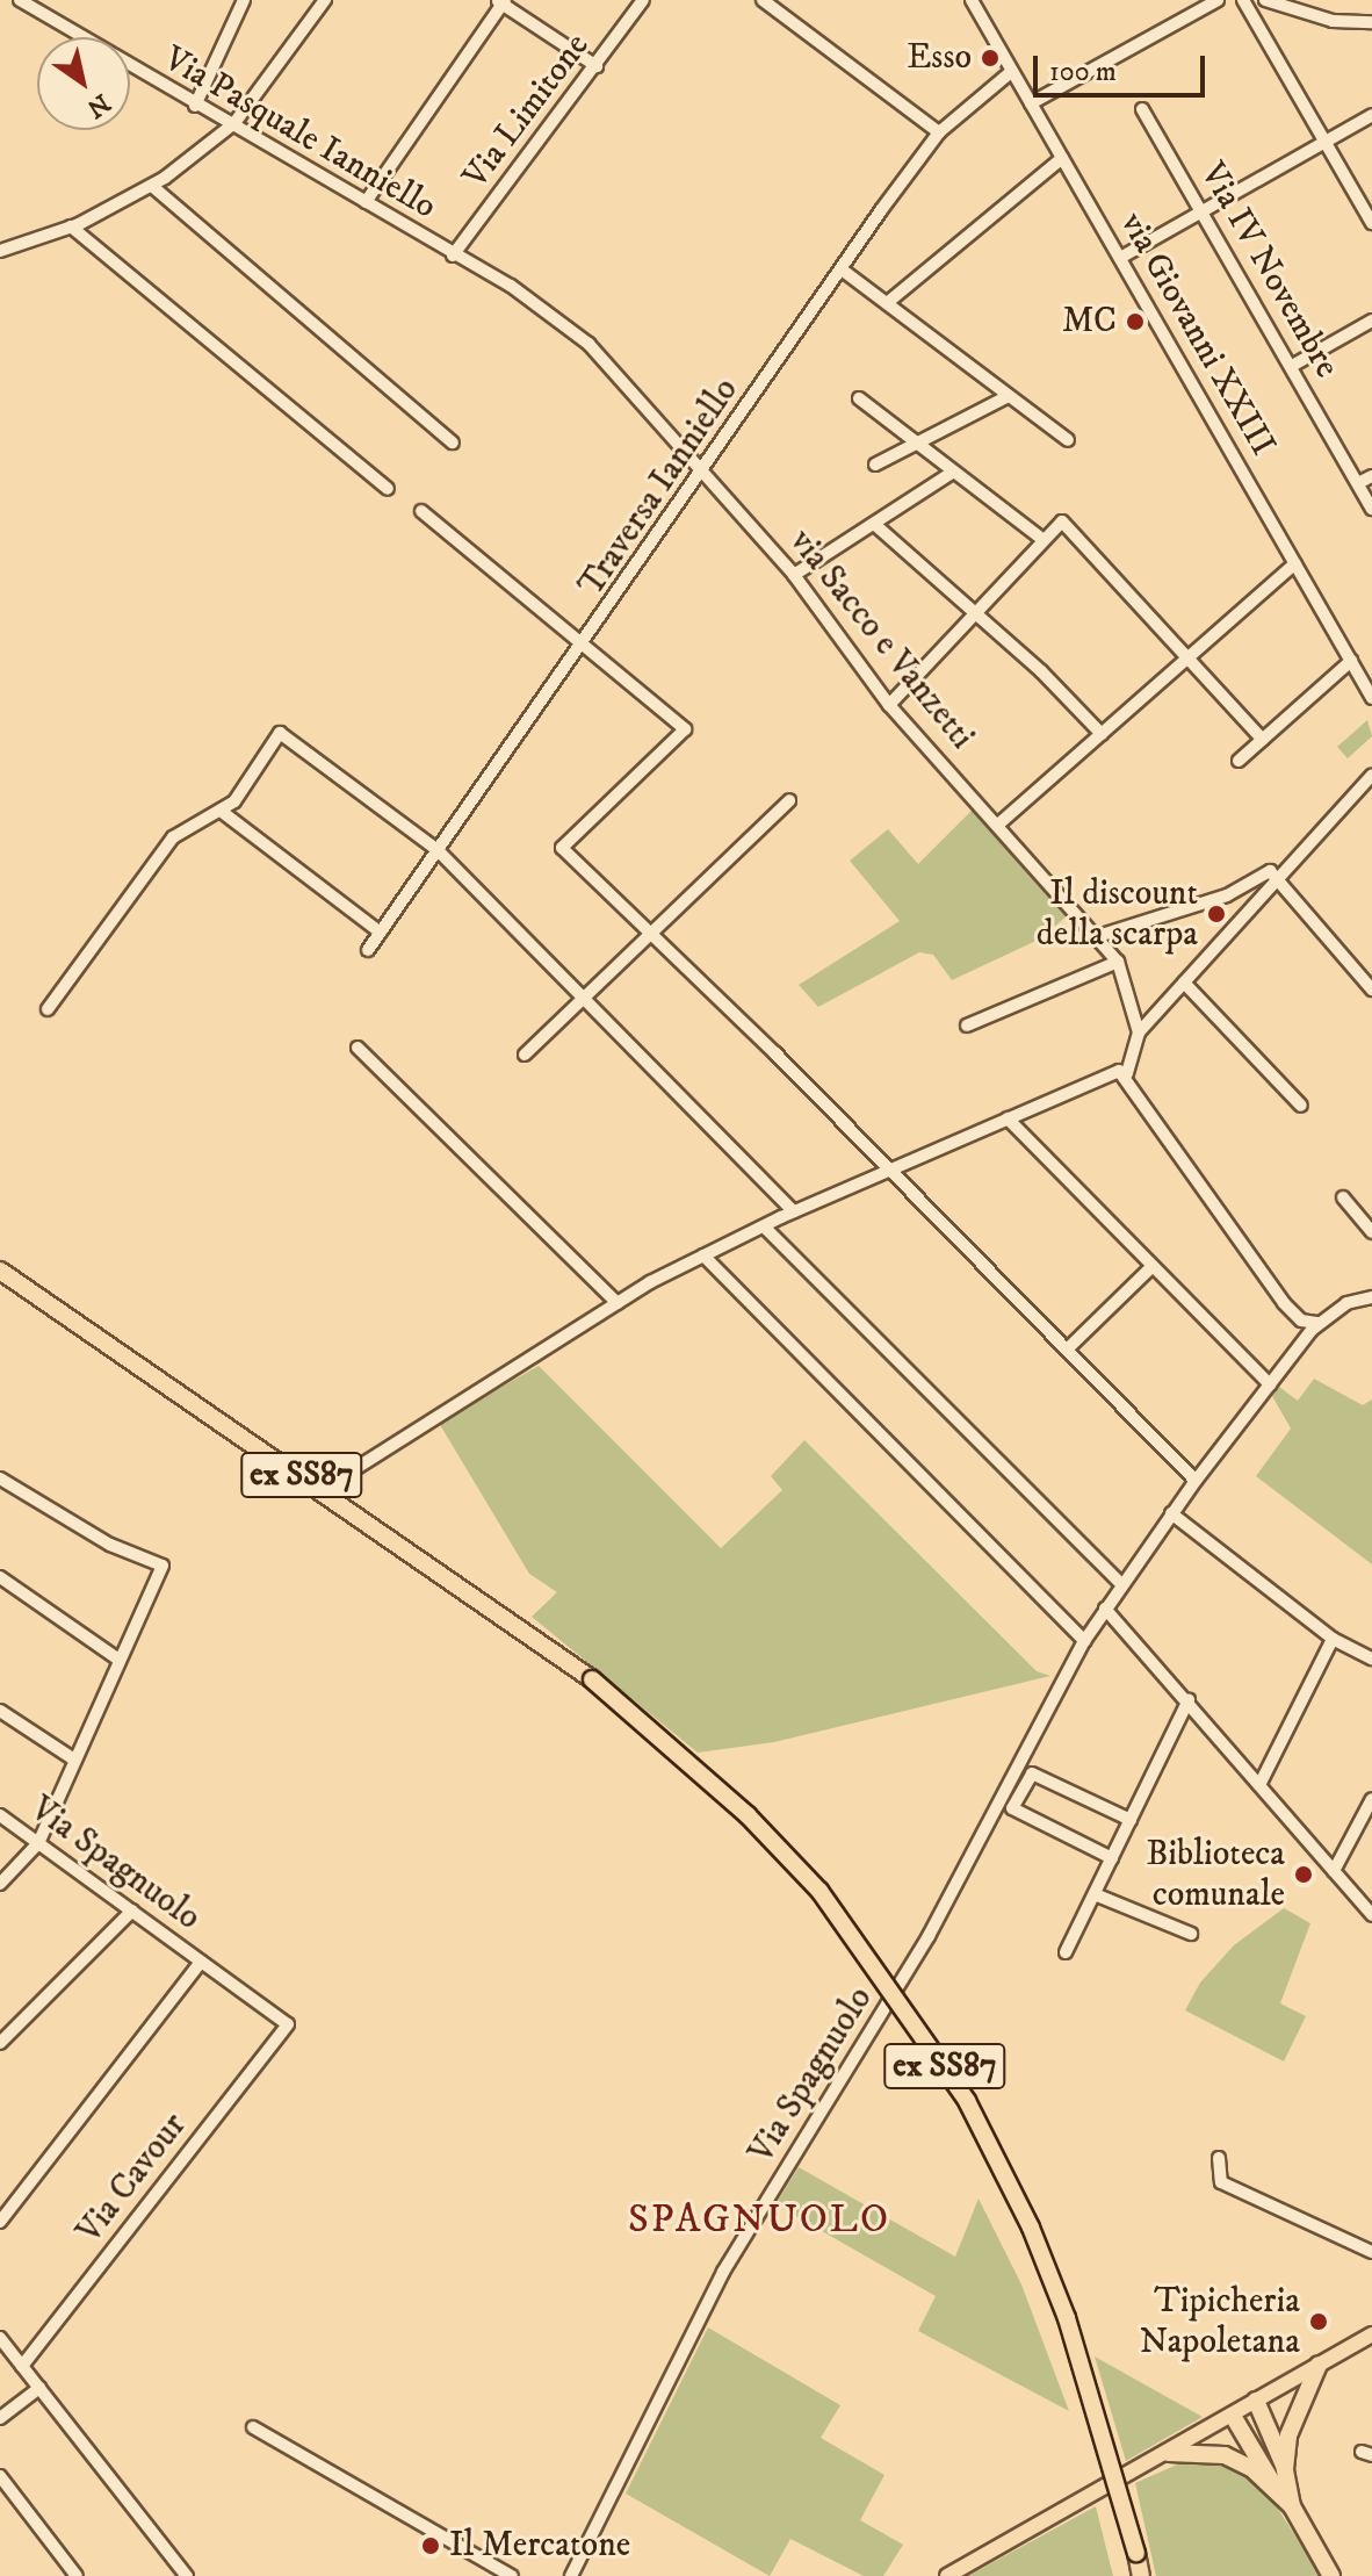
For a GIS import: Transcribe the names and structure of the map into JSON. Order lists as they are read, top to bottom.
{
  "streets": {
    "highway": ["ex SS87"],
    "street": [
      "Via Limitone",
      "Via Pasquale Ianniello",
      "Via IV Novembre",
      "via Giovanni XXIII",
      "Traversa Ianniello",
      "via Sacco e Vanzetti",
      "Via Spagnuolo",
      "Via Cavour"
    ]
  },
  "crossings": [
    ["Via Limitone", "Via Pasquale Ianniello"],
    ["Via Pasquale Ianniello", "via Sacco e Vanzetti"],
    ["via Giovanni XXIII", "Traversa Ianniello"],
    ["Traversa Ianniello", "via Sacco e Vanzetti"],
    ["Via Spagnuolo", "Via Cavour"]
  ],
  "districts": ["SPAGNUOLO"],
  "places": [
    "Esso",
    "MC",
    "Il discount della scarpa",
    "Biblioteca comunale",
    "Tipicheria Napoletana",
    "Il Mercatone"
  ],
  "scale_bar": "100 m",
  "north": "bottom right"
}
